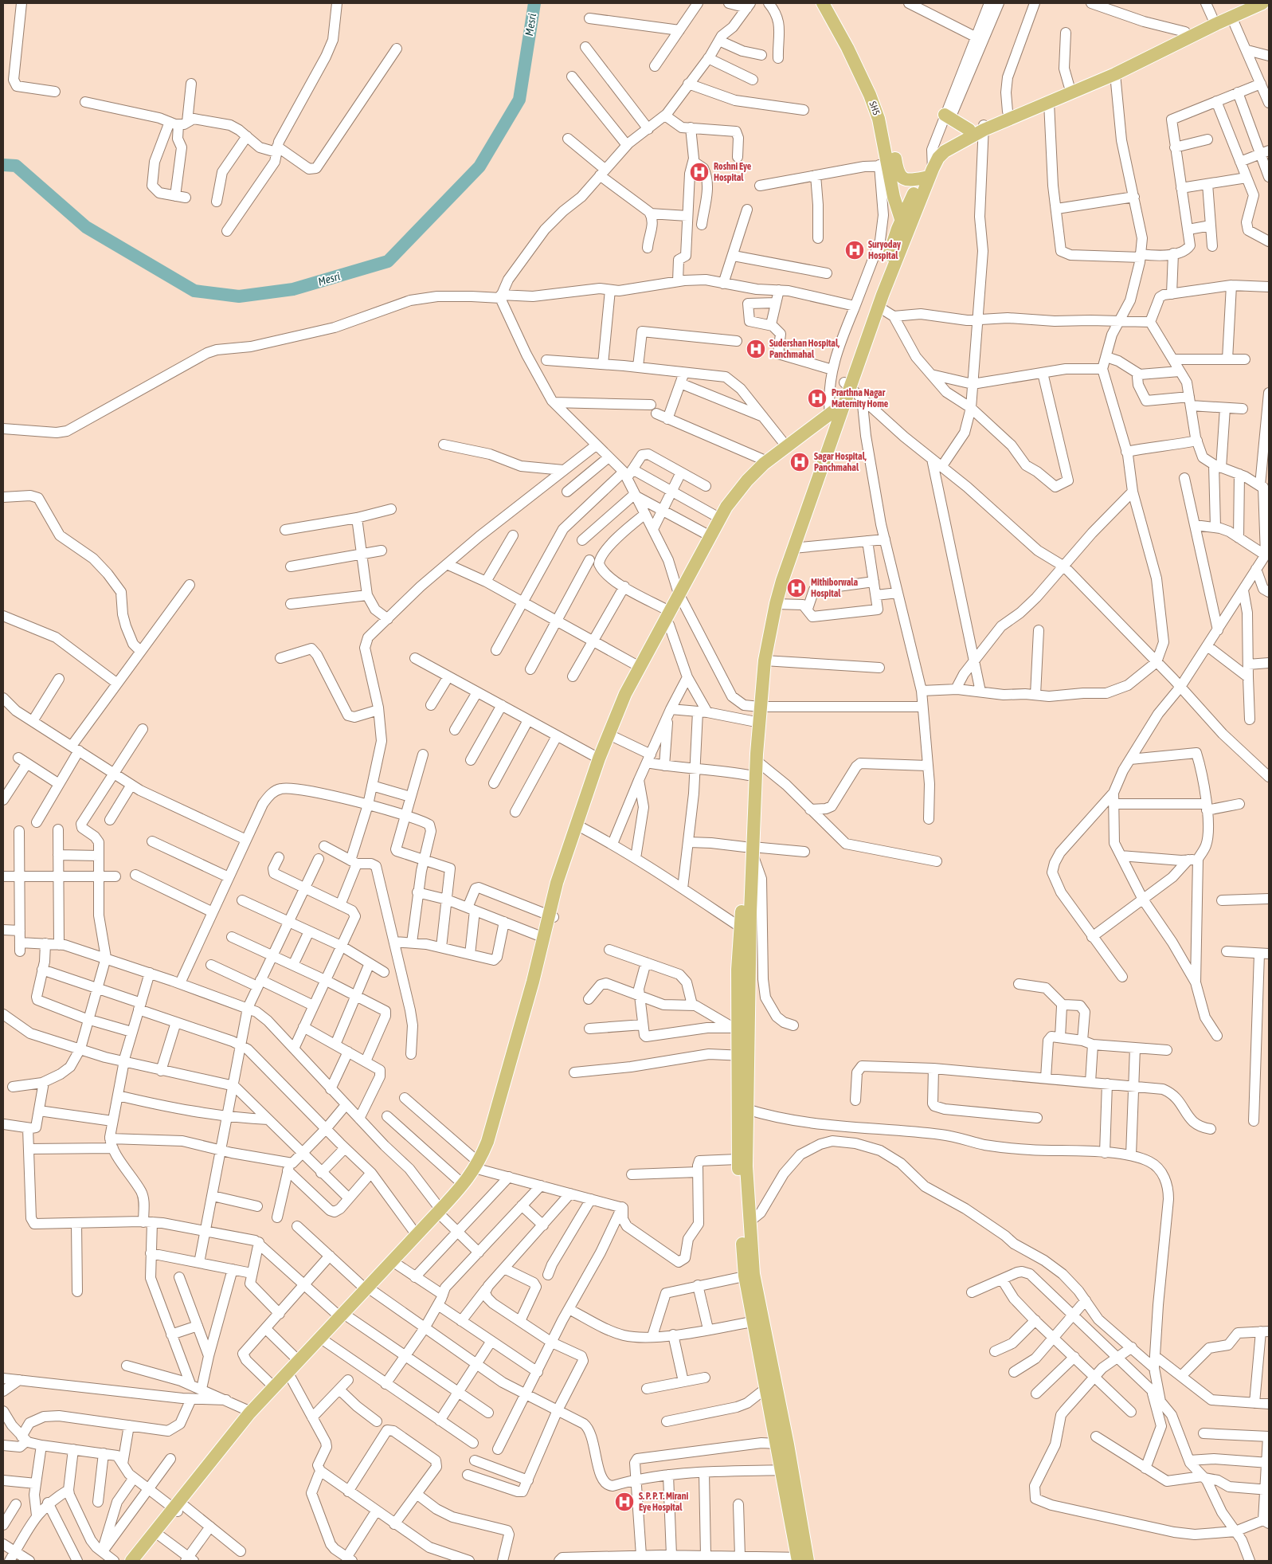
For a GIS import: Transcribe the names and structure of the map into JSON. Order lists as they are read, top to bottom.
{
  "streets": {
    "main road": ["SH5"]
  },
  "water": ["Mesri"],
  "places": {
    "hospital": [
      "Roshni Eye Hospital",
      "Suryoday Hospital",
      "Sudershan Hospital, Panchmahal",
      "Prarthna Nagar Maternity Home",
      "Sagar Hospital, Panchmahal",
      "Mithiborwala Hospital",
      "S. P. P. T. Mirani Eye Hospital"
    ]
  }
}
